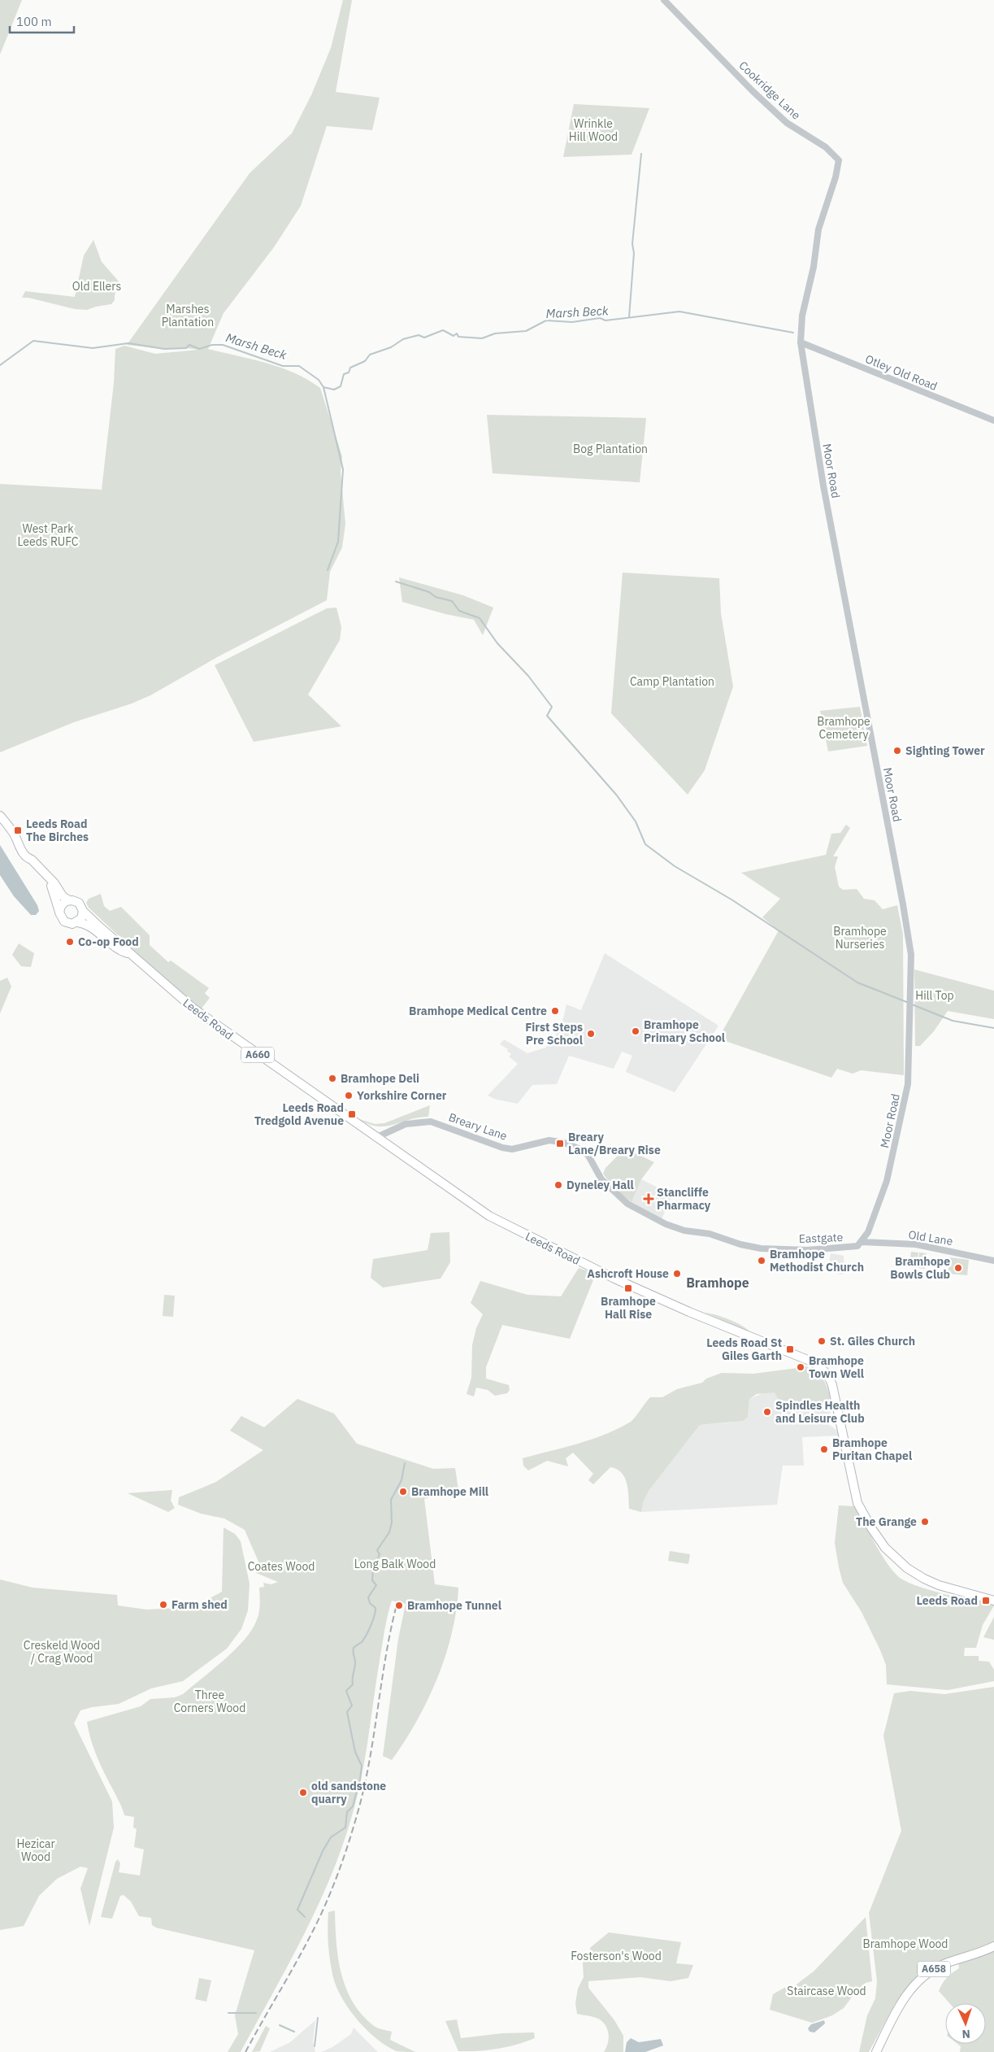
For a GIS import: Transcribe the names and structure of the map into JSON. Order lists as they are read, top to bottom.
{
  "streets": {
    "highway": ["Leeds Road", "A660", "A658"],
    "street": [
      "Cookridge Lane",
      "Otley Old Road",
      "Moor Road",
      "Breary Lane",
      "Eastgate",
      "Old Lane"
    ]
  },
  "crossings": [
    ["Cookridge Lane", "Otley Old Road"],
    ["Cookridge Lane", "Moor Road"],
    ["Otley Old Road", "Moor Road"],
    ["Moor Road", "Eastgate"],
    ["Moor Road", "Old Lane"],
    ["Leeds Road", "Breary Lane"],
    ["Breary Lane", "Eastgate"],
    ["Eastgate", "Old Lane"]
  ],
  "districts": ["Bramhope"],
  "water": ["Marsh Beck"],
  "parks": [
    "Wrinkle Hill Wood",
    "Old Ellers",
    "Marshes Plantation",
    "Bog Plantation",
    "West Park Leeds RUFC",
    "Camp Plantation",
    "Bramhope Cemetery",
    "Bramhope Nurseries",
    "Hill Top",
    "Long Balk Wood",
    "Coates Wood",
    "Creskeld Wood / Crag Wood",
    "Three Corners Wood",
    "Hezicar Wood",
    "Bramhope Wood",
    "Fosterson's Wood",
    "Staircase Wood"
  ],
  "places": {
    "other": [
      "Sighting Tower",
      "Co-op Food",
      "Bramhope Medical Centre",
      "Bramhope Primary School",
      "First Steps Pre School",
      "Bramhope Deli",
      "Yorkshire Corner",
      "Dyneley Hall",
      "Bramhope Methodist Church",
      "Bramhope Bowls Club",
      "Ashcroft House",
      "St. Giles Church",
      "Bramhope Town Well",
      "Spindles Health and Leisure Club",
      "Bramhope Puritan Chapel",
      "Bramhope Mill",
      "The Grange",
      "Farm shed",
      "Bramhope Tunnel",
      "old sandstone quarry"
    ],
    "transit": [
      "Leeds Road The Birches",
      "Leeds Road Tredgold Avenue",
      "Breary Lane/Breary Rise",
      "Bramhope Hall Rise",
      "Leeds Road St Giles Garth",
      "Leeds Road"
    ],
    "health": ["Stancliffe Pharmacy"]
  },
  "scale_bar": "100 m",
  "north": "bottom"
}
